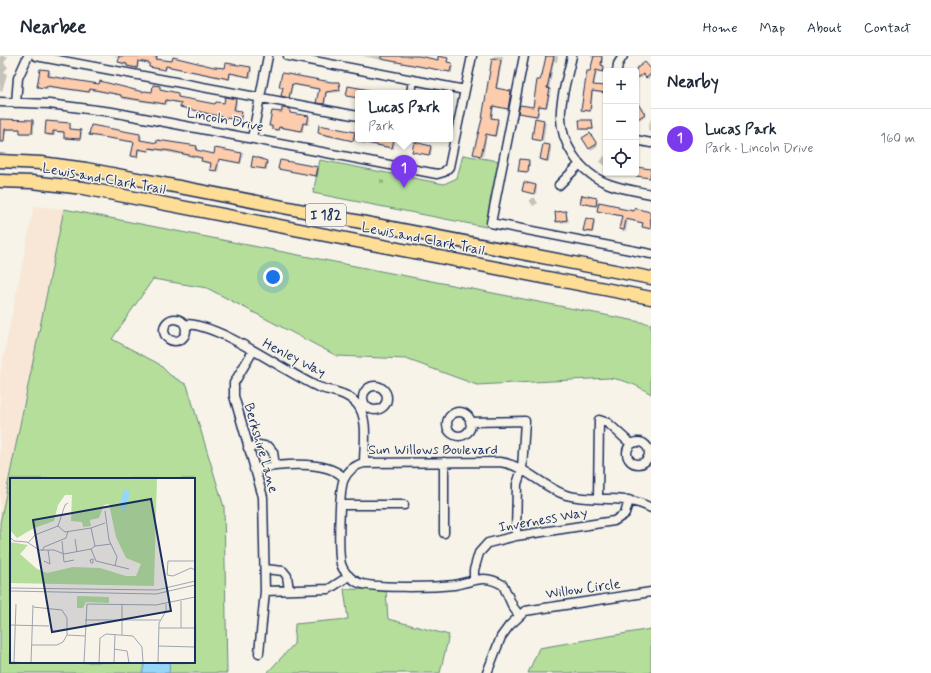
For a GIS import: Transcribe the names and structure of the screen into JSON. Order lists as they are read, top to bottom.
{
  "streets": {
    "highway": ["Lewis and Clark Trail", "I 182"],
    "street": [
      "Lincoln Drive",
      "Henley Way",
      "Berkshire Lane",
      "Sun Willows Boulevard",
      "Inverness Way",
      "Willow Circle"
    ]
  },
  "crossings": [
    ["Henley Way", "Berkshire Lane"],
    ["Henley Way", "Sun Willows Boulevard"],
    ["Sun Willows Boulevard", "Inverness Way"]
  ],
  "page": {
    "header": "Nearbee",
    "nav": [
      "Home",
      "Map",
      "About",
      "Contact"
    ],
    "heading": "Nearby",
    "map_buttons": ["+", "−"],
    "popup": ["Lucas Park", "Park"],
    "list": [
      {
        "mark": "1",
        "name": "Lucas Park",
        "note": "Park · Lincoln Drive",
        "value": "160 m"
      }
    ],
    "pins": "1"
  }
}
